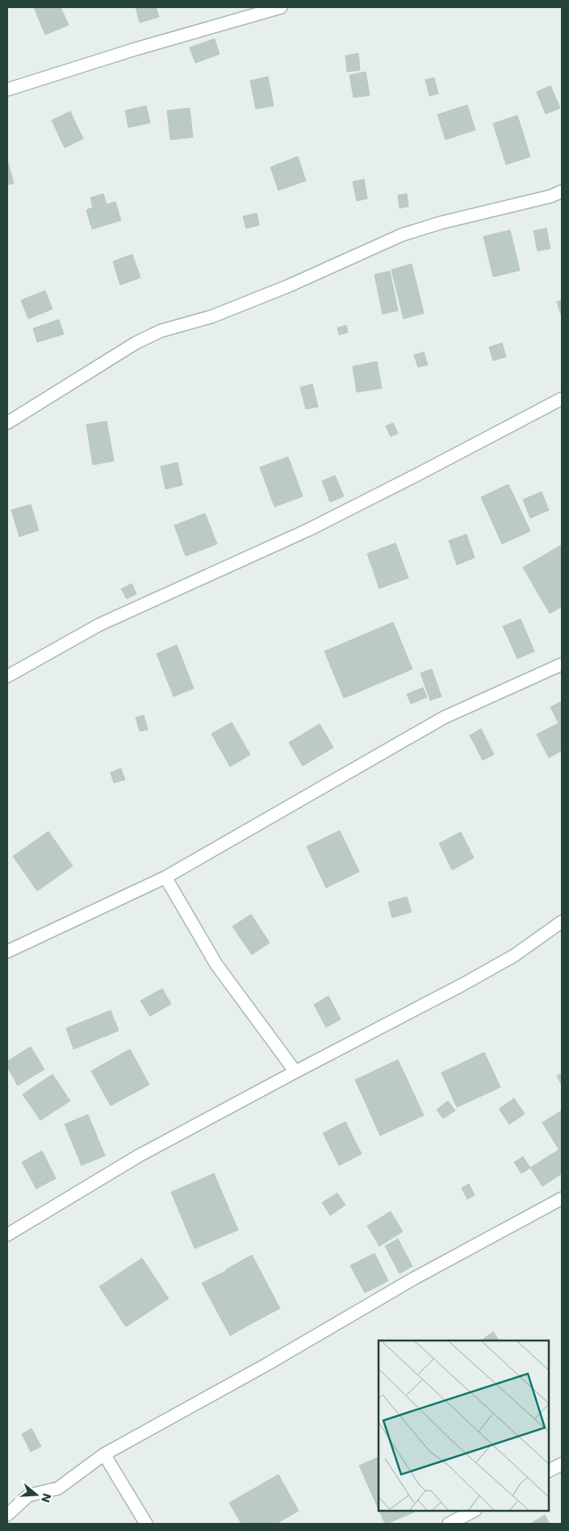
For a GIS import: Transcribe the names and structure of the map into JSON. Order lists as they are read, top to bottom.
{
  "north": "right"
}
